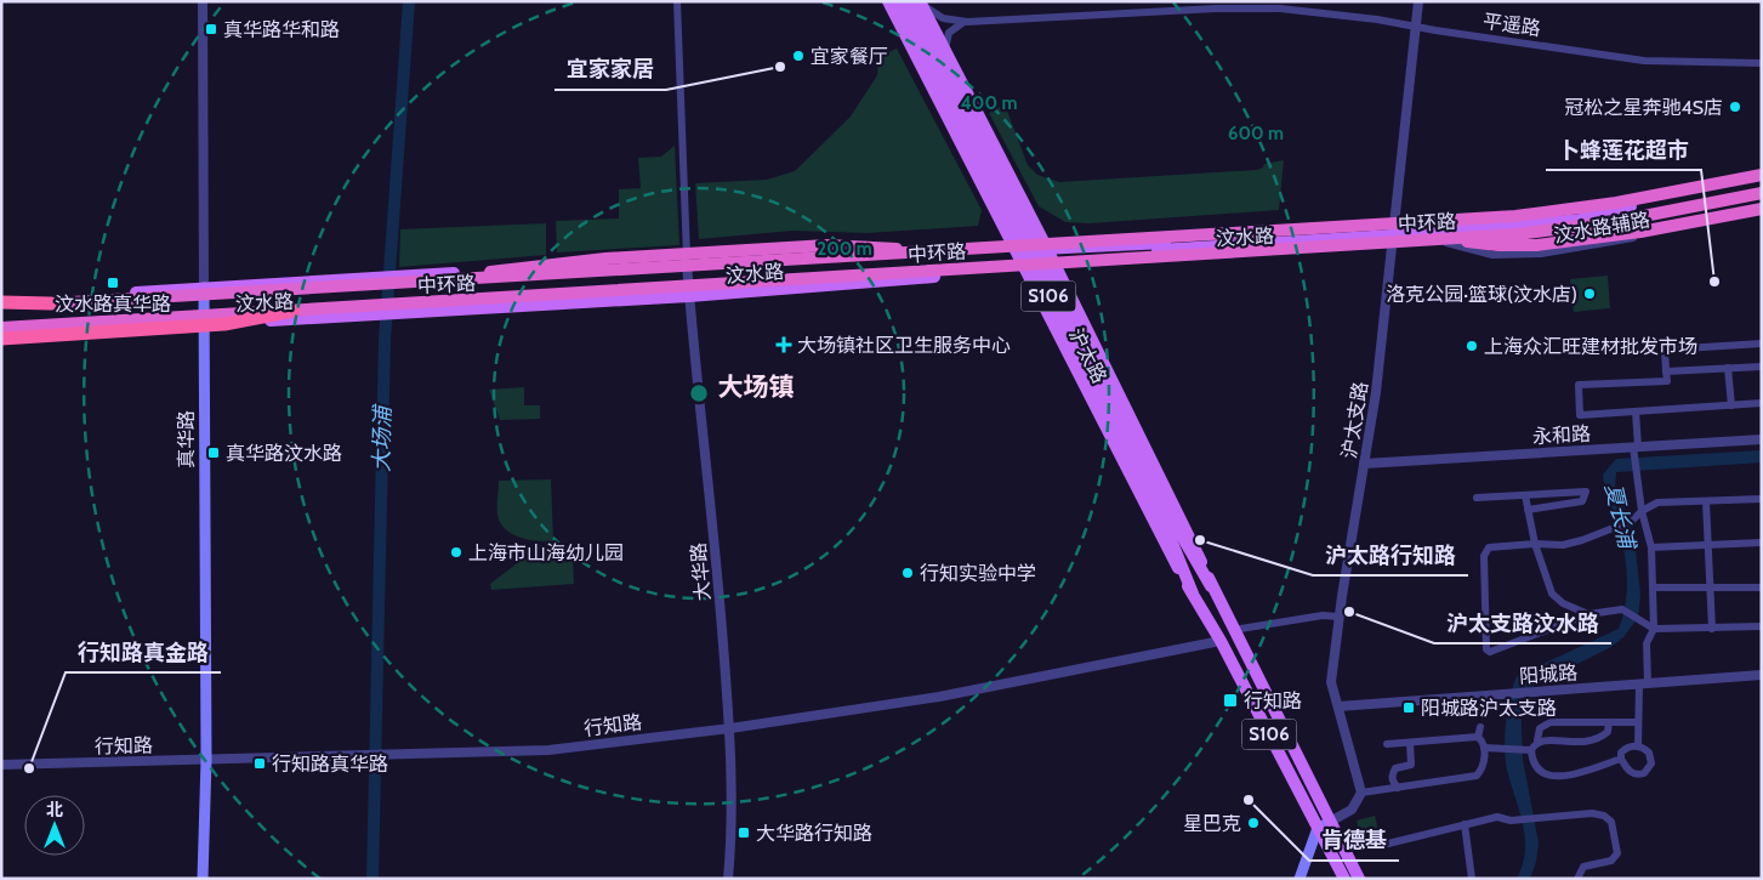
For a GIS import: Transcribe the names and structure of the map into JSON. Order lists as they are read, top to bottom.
{
  "streets": {
    "highway": ["中环路"],
    "main road": [
      "汶水路",
      "S106",
      "沪太路",
      "真华路"
    ],
    "street": [
      "平遥路",
      "汶水路辅路",
      "沪太支路",
      "永和路",
      "大华路",
      "阳城路",
      "行知路"
    ]
  },
  "crossings": [
    ["平遥路", "沪太路"],
    ["平遥路", "沪太支路"],
    ["中环路", "汶水路"],
    ["汶水路辅路", "汶水路"],
    ["汶水路", "沪太路"],
    ["汶水路", "沪太支路"],
    ["汶水路", "真华路"],
    ["汶水路", "大华路"],
    ["沪太路", "行知路"],
    ["沪太支路", "永和路"],
    ["沪太支路", "阳城路"],
    ["真华路", "行知路"],
    ["大华路", "行知路"]
  ],
  "districts": ["大场镇"],
  "water": ["大场浦", "夏长浦"],
  "places": {
    "transit": [
      "真华路华和路",
      "汶水路真华路",
      "真华路汶水路",
      "行知路",
      "阳城路沪太支路",
      "行知路真华路",
      "大华路行知路"
    ],
    "other": [
      "宜家餐厅",
      "宜家家居",
      "冠松之星奔驰4S店",
      "卜蜂莲花超市",
      "洛克公园·篮球(汶水店)",
      "上海众汇旺建材批发市场",
      "沪太路行知路",
      "上海市山海幼儿园",
      "行知实验中学",
      "沪太支路汶水路",
      "行知路真金路",
      "肯德基",
      "星巴克"
    ],
    "health": ["大场镇社区卫生服务中心"]
  },
  "north": "top",
  "rings": ["400 m", "600 m", "200 m"]
}
